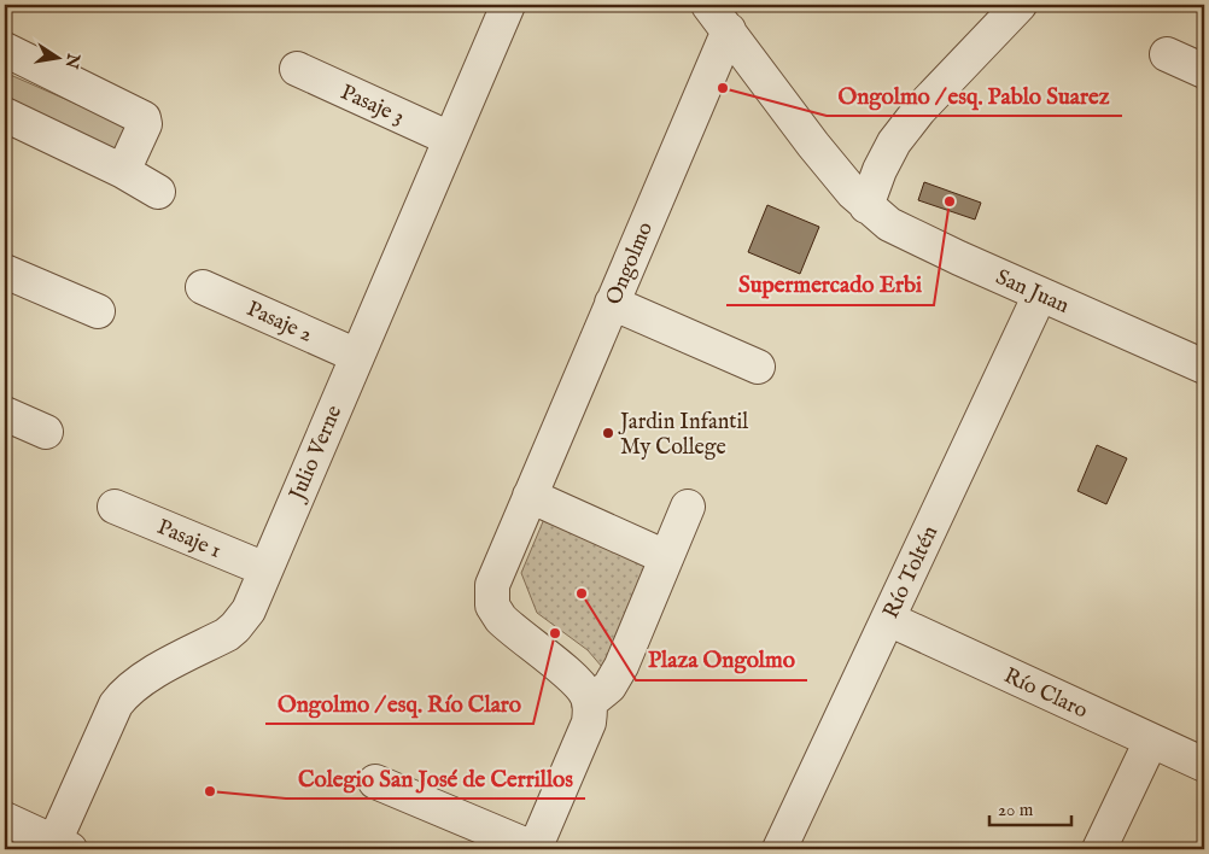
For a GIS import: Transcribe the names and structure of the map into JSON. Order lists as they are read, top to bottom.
{
  "streets": {
    "street": [
      "Pasaje 3",
      "Ongolmo",
      "San Juan",
      "Pasaje 2",
      "Julio Verne",
      "Pasaje 1",
      "Río Toltén",
      "Río Claro"
    ]
  },
  "crossings": [
    ["Pasaje 3", "Julio Verne"],
    ["Ongolmo", "San Juan"],
    ["San Juan", "Río Toltén"],
    ["Pasaje 2", "Julio Verne"],
    ["Julio Verne", "Pasaje 1"],
    ["Río Toltén", "Río Claro"]
  ],
  "places": [
    "Ongolmo / esq. Pablo Suarez",
    "Supermercado Erbi",
    "Jardin Infantil My College",
    "Plaza Ongolmo",
    "Ongolmo / esq. Río Claro",
    "Colegio San José de Cerrillos"
  ],
  "scale_bar": "20 m",
  "north": "right"
}
